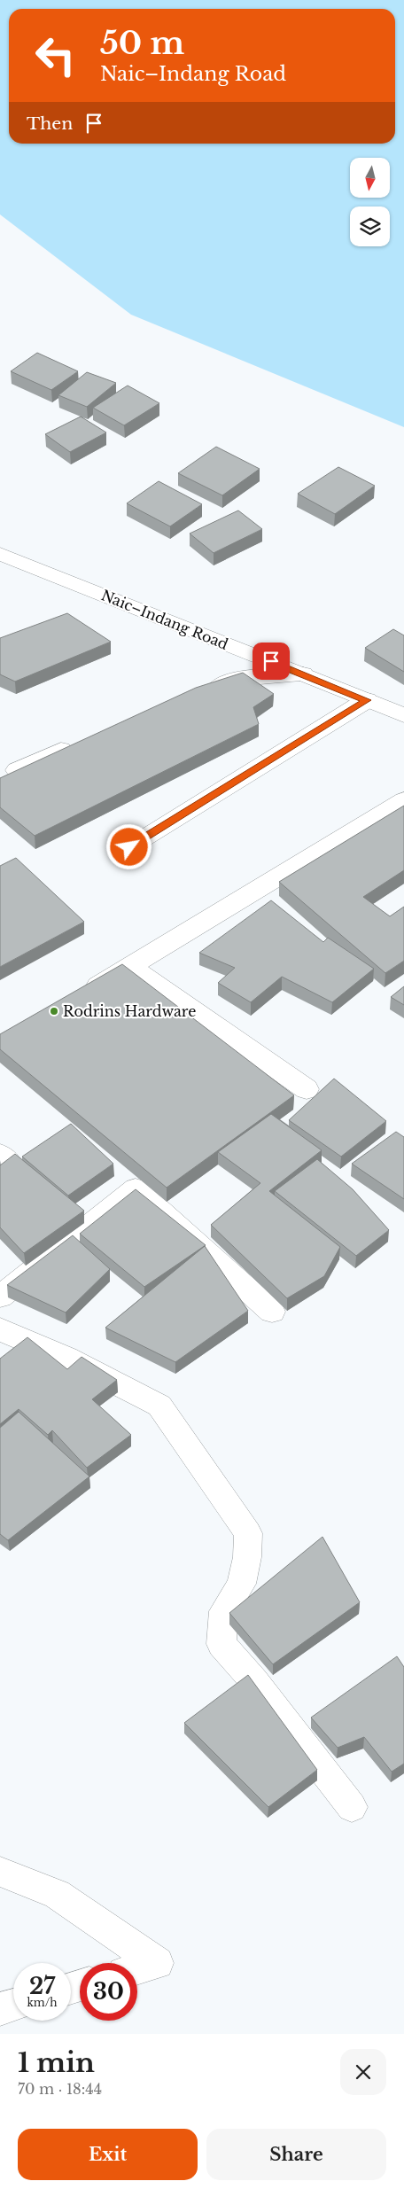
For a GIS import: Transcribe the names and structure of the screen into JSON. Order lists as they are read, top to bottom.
{
  "streets": {
    "street": ["Naic–Indang Road"]
  },
  "places": ["Rodrins Hardware"],
  "north": "bottom",
  "page": {
    "turn": ["50 m", "Naic–Indang Road"],
    "then": "Then",
    "speed": "27 km/h",
    "limit": "30",
    "heading": ["1 min", "70 m · 18:44"],
    "buttons": ["Exit", "Share"]
  }
}
